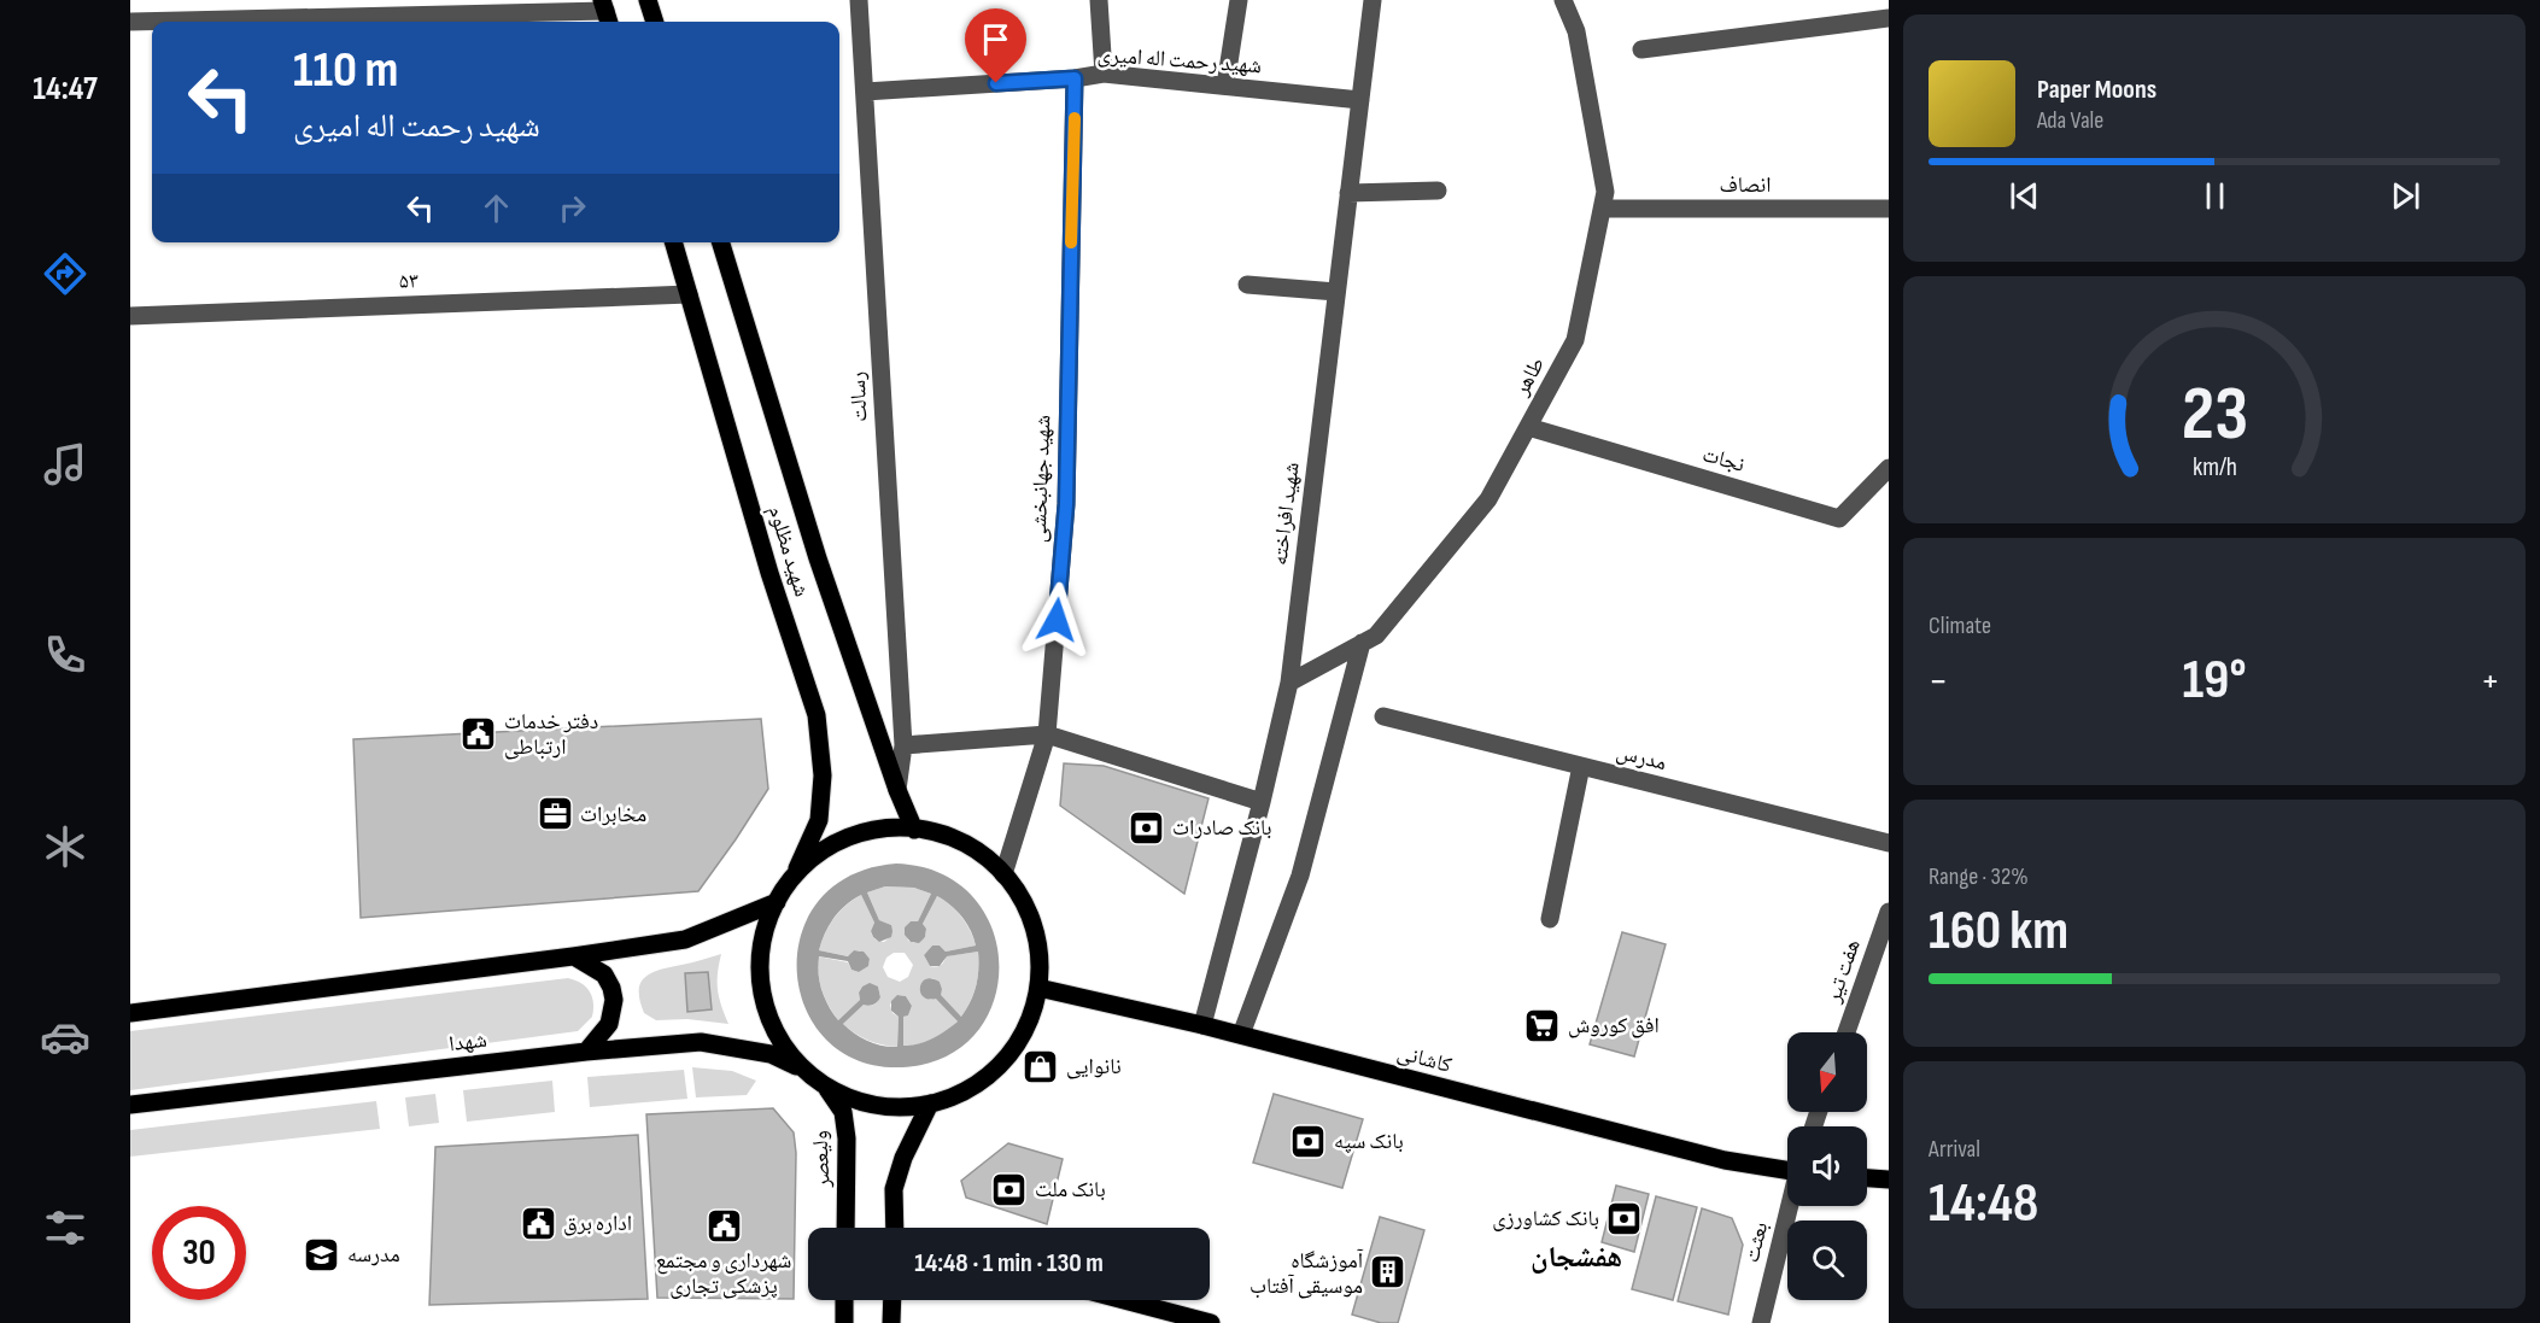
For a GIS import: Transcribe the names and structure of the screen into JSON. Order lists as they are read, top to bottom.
{
  "streets": {
    "main road": [
      "شهید مظلوم",
      "شهدا",
      "کاشانی",
      "ولیعصر"
    ],
    "street": [
      "شهید رحمت اله امیری",
      "انصاف",
      "۵۳",
      "طاهر",
      "رسالت",
      "نجات",
      "شهید جهانبخشی",
      "شهید افراخته",
      "مدرس",
      "هفت تیر",
      "بعثت"
    ]
  },
  "crossings": [
    ["شهید رحمت اله امیری", "رسالت"],
    ["شهید رحمت اله امیری", "شهید جهانبخشی"],
    ["شهید رحمت اله امیری", "شهید افراخته"],
    ["انصاف", "طاهر"],
    ["۵۳", "شهید مظلوم"],
    ["طاهر", "نجات"],
    ["طاهر", "شهید افراخته"],
    ["رسالت", "شهید مظلوم"],
    ["شهید افراخته", "کاشانی"],
    ["شهدا", "ولیعصر"]
  ],
  "districts": ["هفشجان"],
  "places": {
    "public building": ["دفتر خدمات ارتباطی", "اداره برق", "شهرداری و مجتمع پزشکی تجاری"],
    "office": ["مخابرات"],
    "bank": [
      "بانک صادرات",
      "بانک سپه",
      "بانک ملت",
      "بانک کشاورزی"
    ],
    "supermarket": ["افق کوروش"],
    "shop": ["نانوایی"],
    "school or university": ["مدرسه"],
    "building": ["آموزشگاه موسیقی آفتاب"]
  },
  "north": "bottom",
  "page": {
    "tabs": "14:47",
    "turn": ["110 m", "شهید رحمت اله امیری"],
    "song": ["Paper Moons", "Ada Vale"],
    "tile": [
      "Climate",
      ["Range · 32%", "160 km"],
      ["Arrival", "14:48"]
    ],
    "heat": ["−", "19°", "+"],
    "limit": "30",
    "trip": "14:48 · 1 min · 130 m",
    "gauge": ["23", "km/h"]
  }
}
